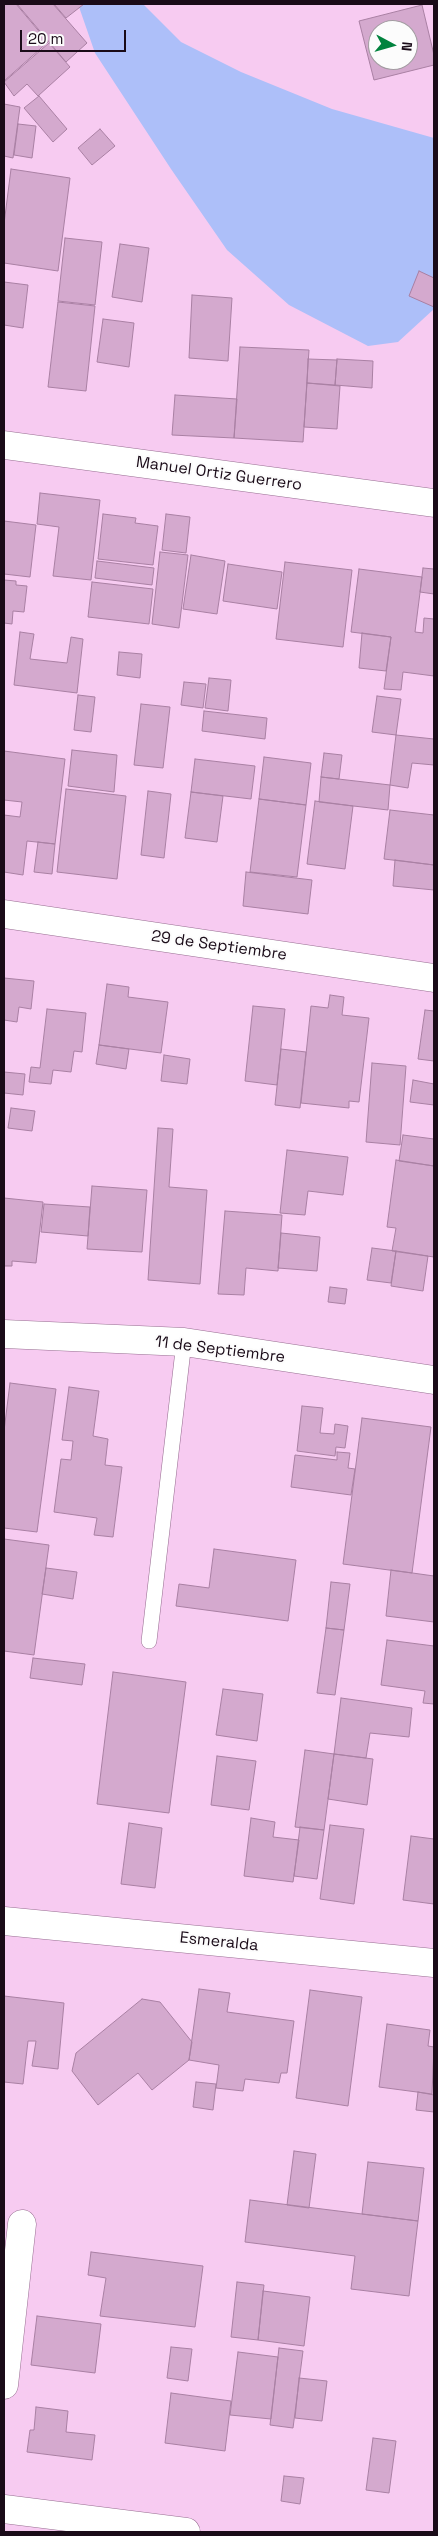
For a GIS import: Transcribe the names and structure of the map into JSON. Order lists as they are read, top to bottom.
{
  "streets": {
    "street": [
      "Manuel Ortiz Guerrero",
      "29 de Septiembre",
      "11 de Septiembre",
      "Esmeralda"
    ]
  },
  "scale_bar": "20 m",
  "north": "right"
}
